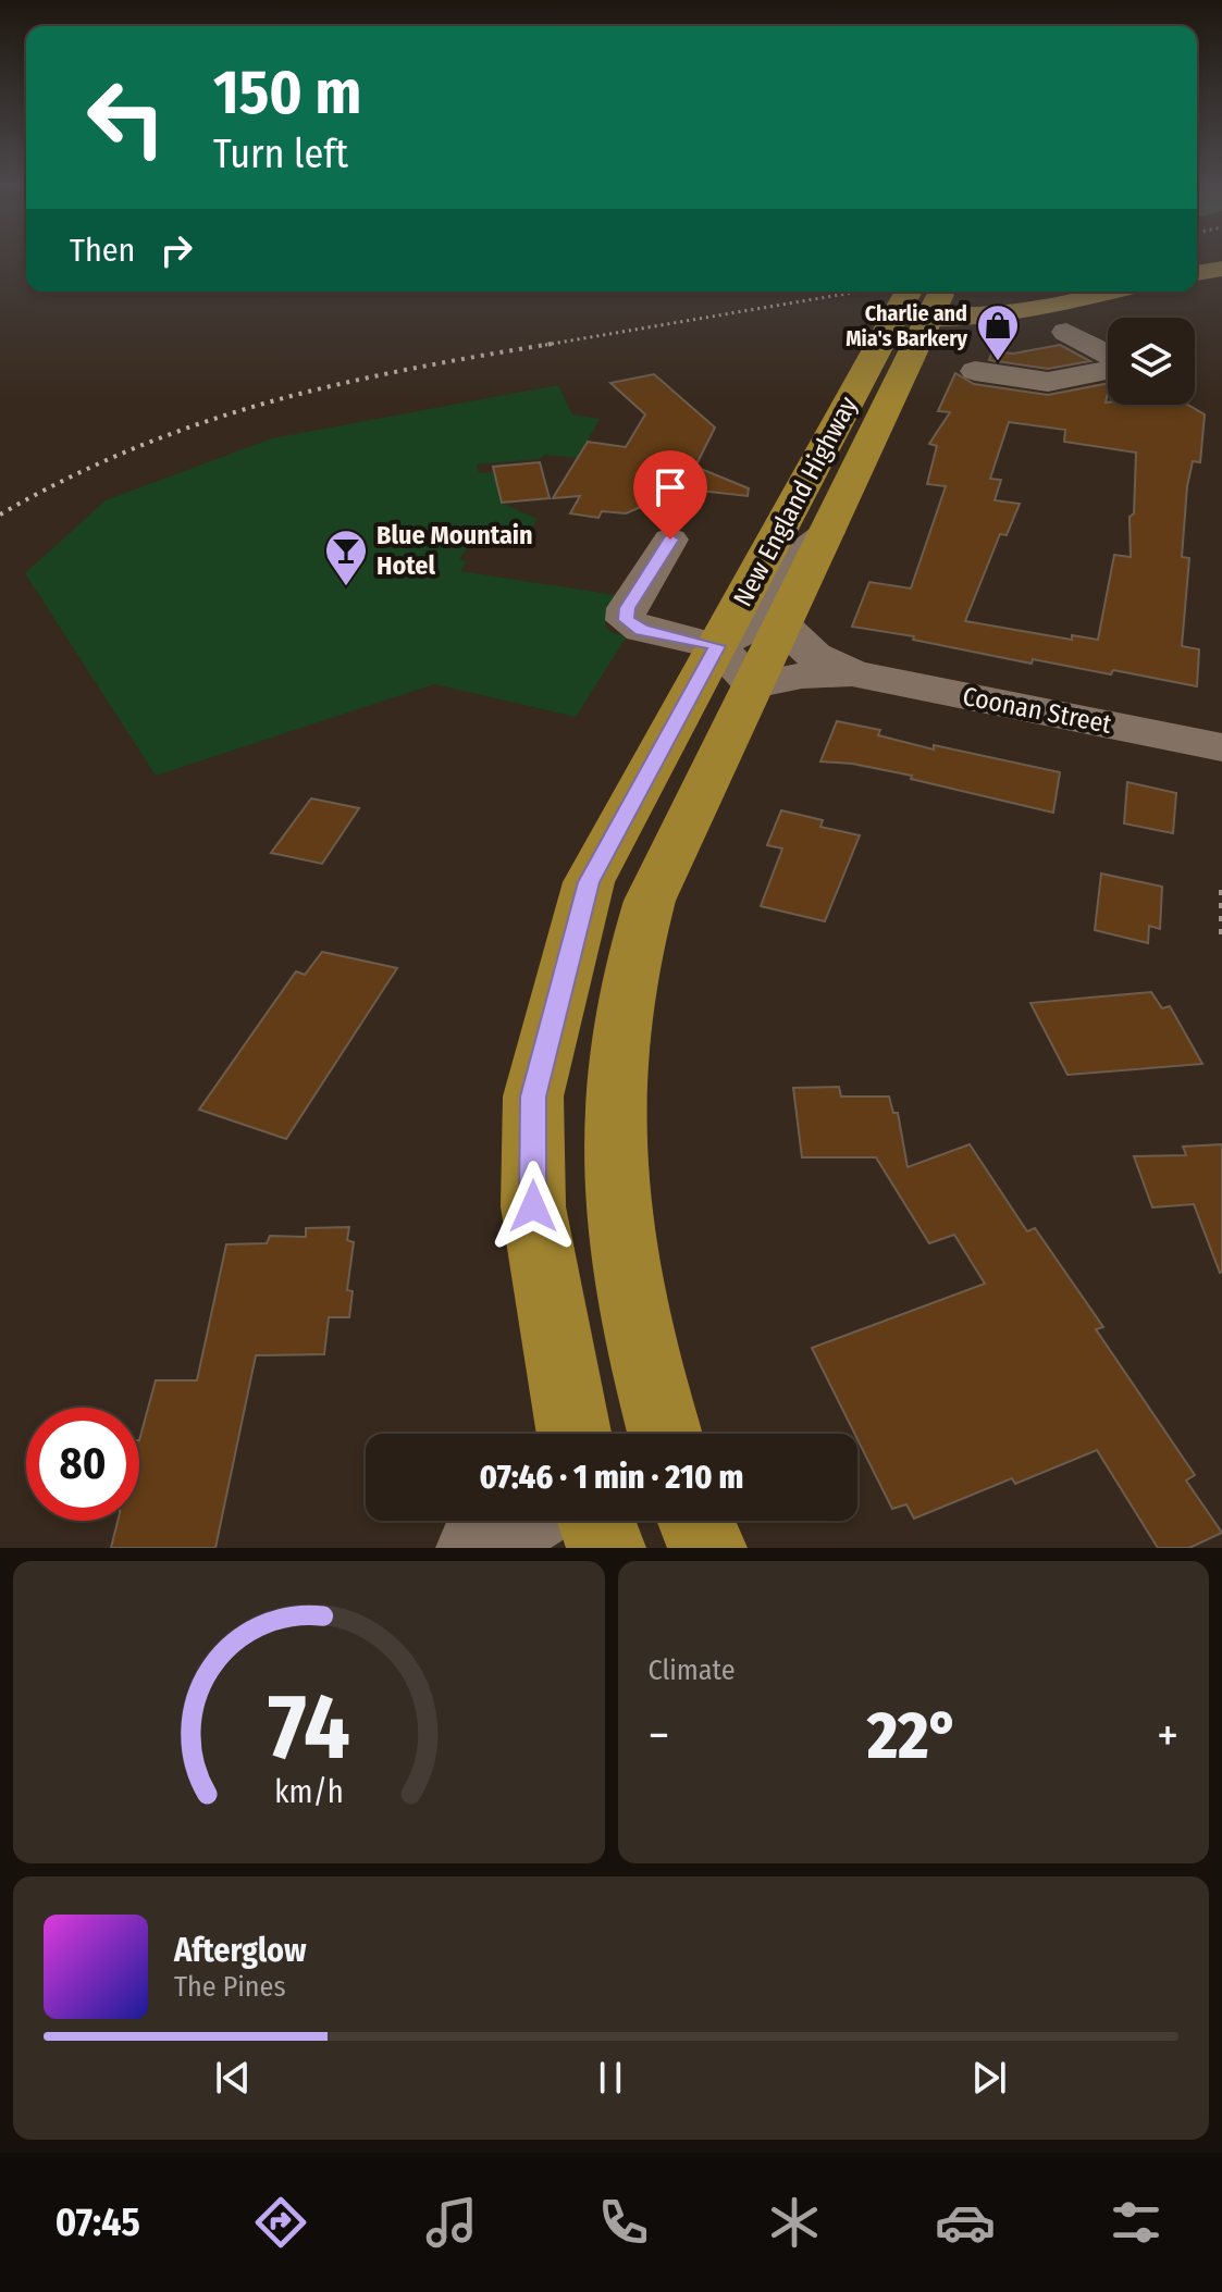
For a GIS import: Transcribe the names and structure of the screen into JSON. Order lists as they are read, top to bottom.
{
  "streets": {
    "highway": ["New England Highway"],
    "street": ["Coonan Street"]
  },
  "crossings": [
    ["New England Highway", "Coonan Street"]
  ],
  "places": {
    "shop": ["Charlie and Mia's Barkery"],
    "bar": ["Blue Mountain Hotel"]
  },
  "page": {
    "turn": ["150 m", "Turn left"],
    "then": "Then",
    "limit": "80",
    "trip": "07:46 · 1 min · 210 m",
    "tile": "Climate",
    "heat": ["−", "22°", "+"],
    "song": ["Afterglow", "The Pines"],
    "tabs": "07:45",
    "gauge": ["74", "km/h"]
  }
}
